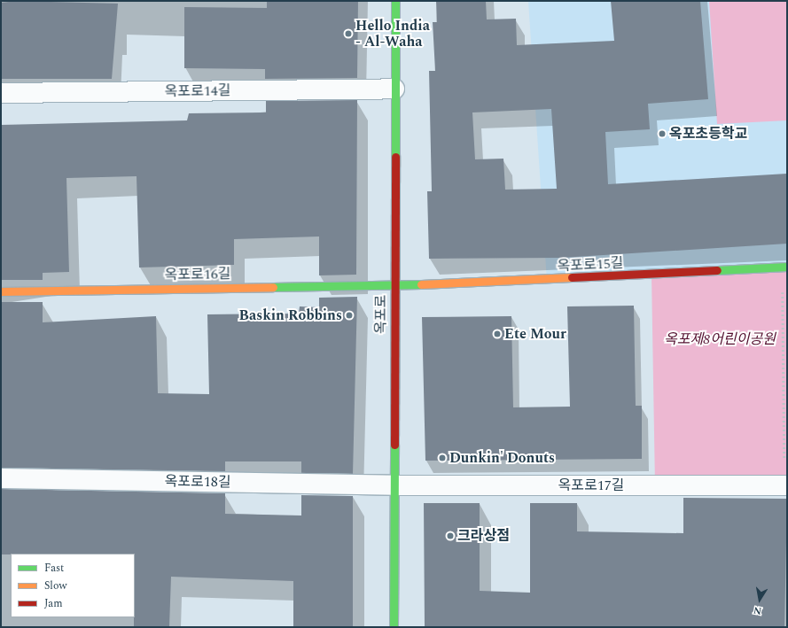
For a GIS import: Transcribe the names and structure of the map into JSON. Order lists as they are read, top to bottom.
{
  "streets": {
    "street": [
      "옥포로14길",
      "옥포로15길",
      "옥포로16길",
      "옥포로",
      "옥포로18길",
      "옥포로17길"
    ]
  },
  "crossings": [
    ["옥포로14길", "옥포로"],
    ["옥포로15길", "옥포로16길"],
    ["옥포로15길", "옥포로"],
    ["옥포로16길", "옥포로"],
    ["옥포로", "옥포로18길"],
    ["옥포로", "옥포로17길"],
    ["옥포로18길", "옥포로17길"]
  ],
  "parks": ["옥포제8어린이공원"],
  "places": [
    "Hello India - Al-Waha",
    "옥포초등학교",
    "Baskin Robbins",
    "Ete Mour",
    "Dunkin' Donuts",
    "크라상점"
  ],
  "legend": ["Fast", "Slow", "Jam"],
  "north": "bottom"
}
